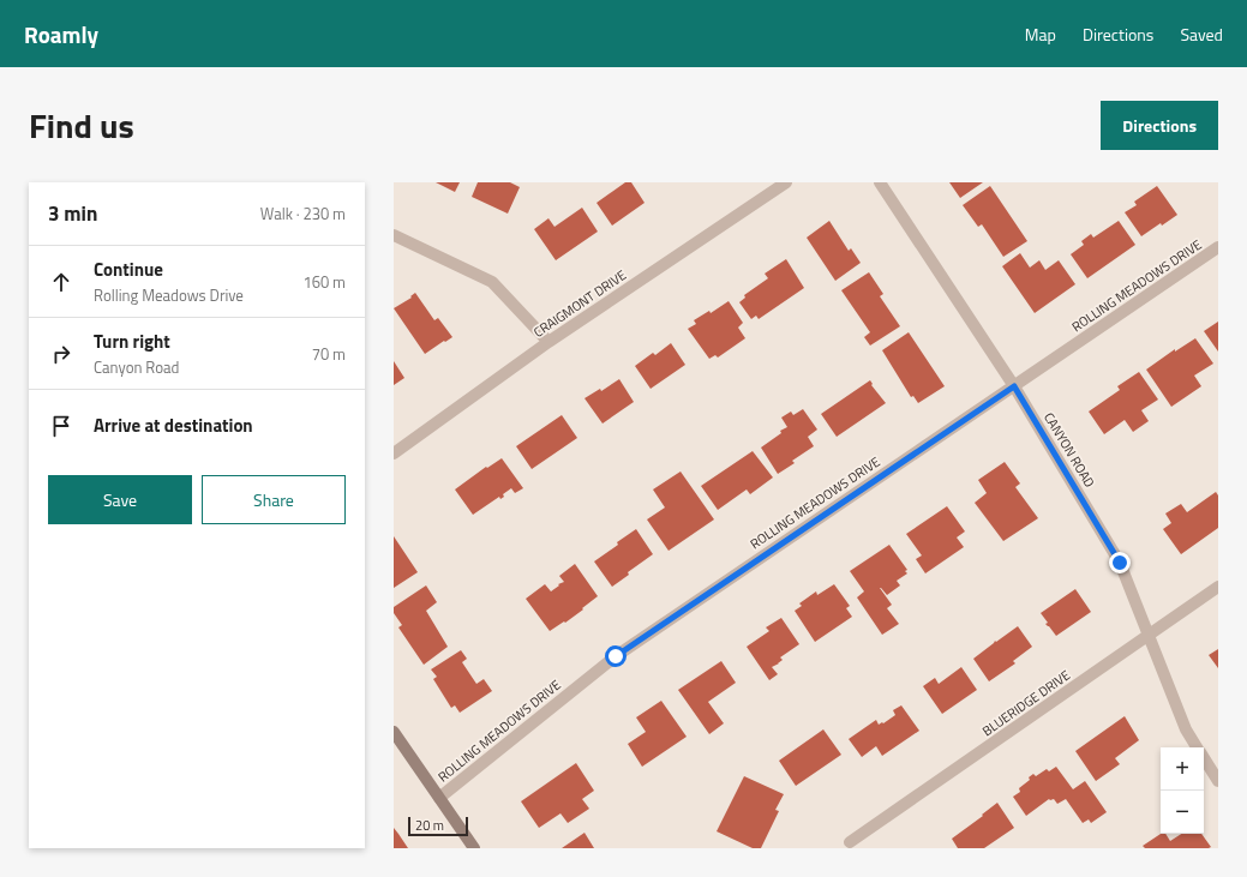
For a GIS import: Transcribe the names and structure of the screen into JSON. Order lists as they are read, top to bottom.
{
  "streets": {
    "street": [
      "ROLLING MEADOWS DRIVE",
      "CRAIGMONT DRIVE",
      "CANYON ROAD",
      "BLUERIDGE DRIVE"
    ]
  },
  "crossings": [
    ["ROLLING MEADOWS DRIVE", "CANYON ROAD"],
    ["CANYON ROAD", "BLUERIDGE DRIVE"]
  ],
  "scale_bar": "20 m",
  "page": {
    "header": "Roamly",
    "nav": ["Map", "Directions", "Saved"],
    "title": "Find us",
    "buttons": [
      "Directions",
      ["Save", "Share"]
    ],
    "heading": ["3 min", "Walk · 230 m"],
    "list": [
      ["Continue", "Rolling Meadows Drive", "160 m"],
      ["Turn right", "Canyon Road", "70 m"],
      "Arrive at destination"
    ],
    "map_buttons": ["+", "−"],
    "scale": "20 m"
  }
}
